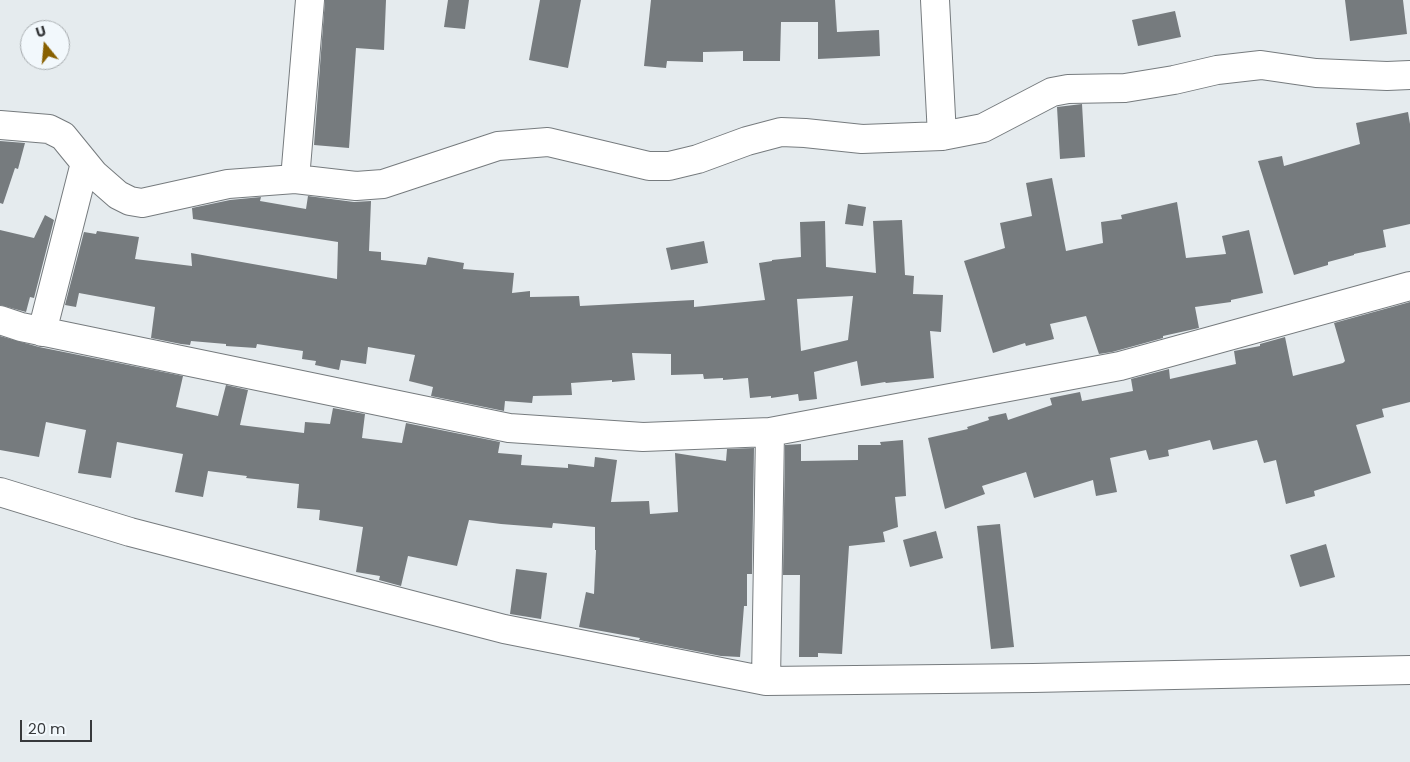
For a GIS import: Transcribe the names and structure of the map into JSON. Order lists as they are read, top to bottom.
{
  "scale_bar": "20 m",
  "north": "top"
}
